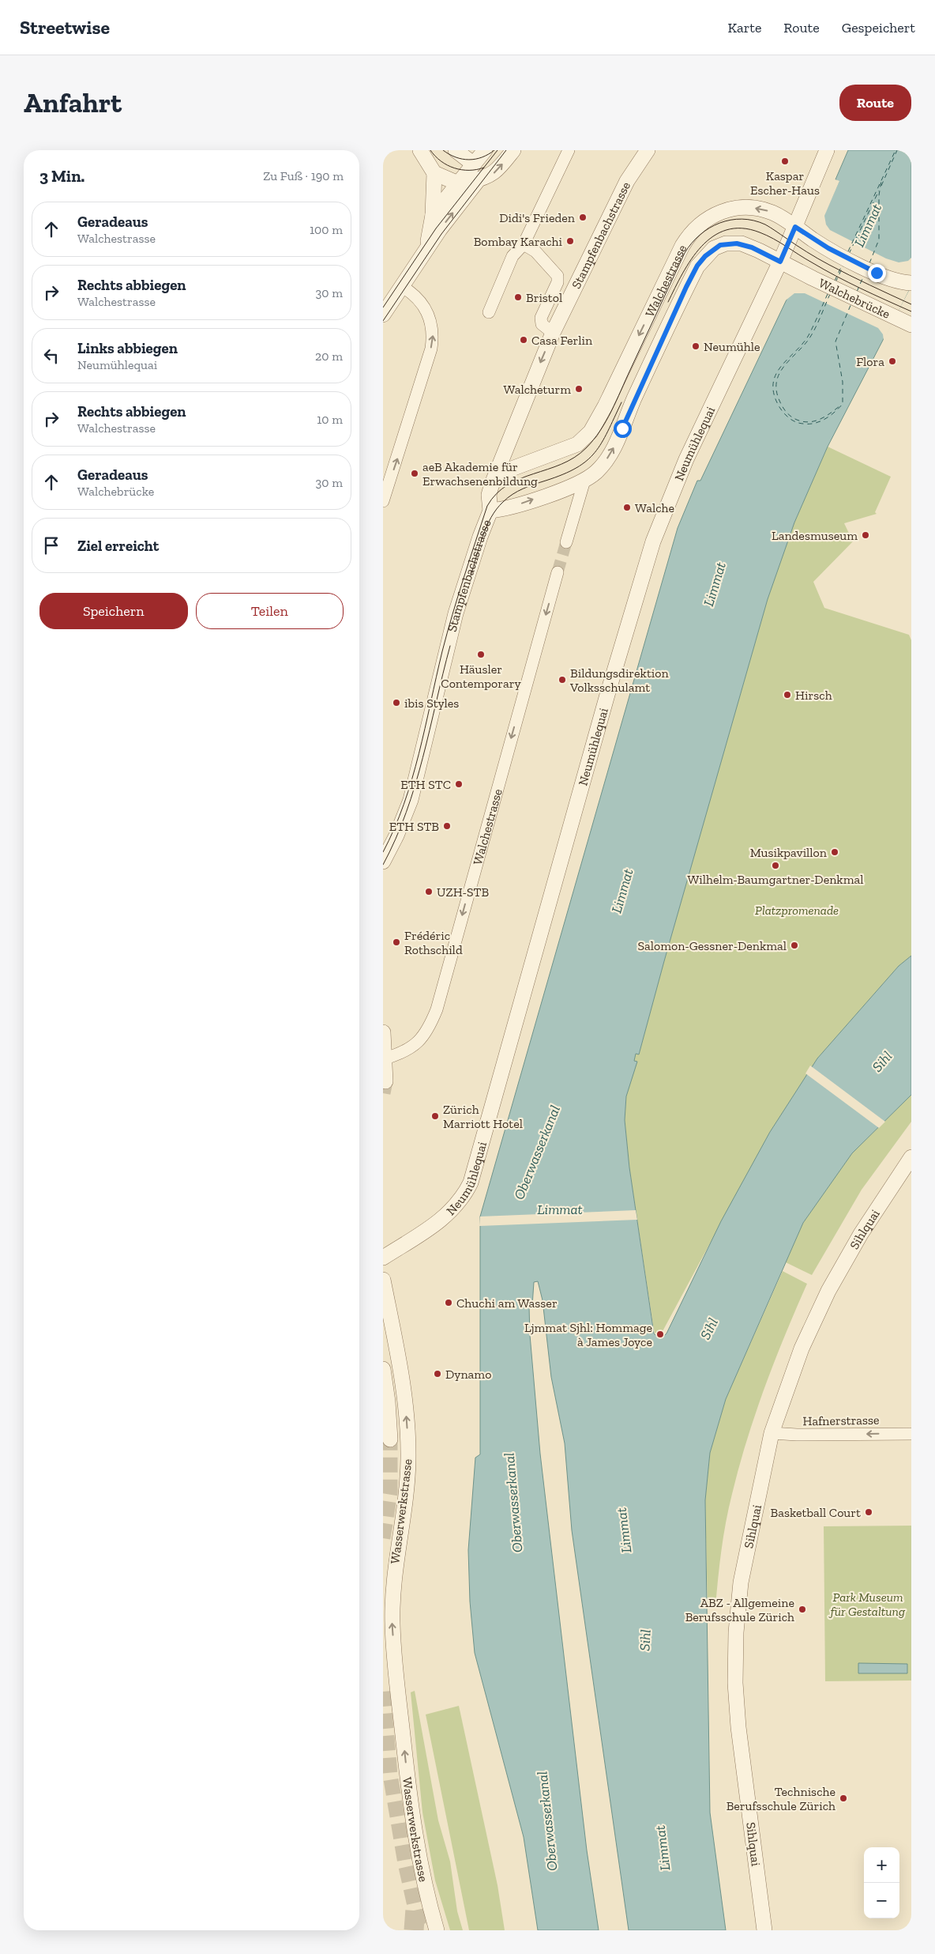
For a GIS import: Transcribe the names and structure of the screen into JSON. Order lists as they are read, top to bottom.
{
  "streets": {
    "street": [
      "Stampfenbachstrasse",
      "Walchestrasse",
      "Walchebrücke",
      "Neumühlequai",
      "Sihlquai",
      "Hafnerstrasse",
      "Wasserwerkstrasse"
    ]
  },
  "crossings": [
    ["Stampfenbachstrasse", "Walchestrasse"],
    ["Walchestrasse", "Walchebrücke"],
    ["Walchestrasse", "Neumühlequai"],
    ["Sihlquai", "Hafnerstrasse"]
  ],
  "one_way": ["Hafnerstrasse", "Wasserwerkstrasse"],
  "water": ["Limmat", "Sihl", "Oberwasserkanal"],
  "parks": ["Platzpromenade", "Park Museum für Gestaltung"],
  "places": [
    "Kaspar Escher-Haus",
    "Didi's Frieden",
    "Bombay Karachi",
    "Bristol",
    "Casa Ferlin",
    "Neumühle",
    "Flora",
    "Walcheturm",
    "aeB Akademie für Erwachsenenbildung",
    "Walche",
    "Landesmuseum",
    "Häusler Contemporary",
    "Bildungsdirektion Volksschulamt",
    "Hirsch",
    "ibis Styles",
    "ETH STC",
    "ETH STB",
    "Musikpavillon",
    "Wilhelm-Baumgartner-Denkmal",
    "UZH-STB",
    "Frédéric Rothschild",
    "Salomon-Gessner-Denkmal",
    "Zürich Marriott Hotel",
    "Chuchi am Wasser",
    "Ljmmat Sjhl: Hommage à James Joyce",
    "Dynamo",
    "Basketball Court",
    "ABZ - Allgemeine Berufsschule Zürich",
    "Technische Berufsschule Zürich"
  ],
  "page": {
    "header": "Streetwise",
    "nav": ["Karte", "Route", "Gespeichert"],
    "buttons": [
      "Route",
      ["Speichern", "Teilen"]
    ],
    "title": "Anfahrt",
    "heading": ["3 Min.", "Zu Fuß · 190 m"],
    "list": [
      ["Geradeaus", "Walchestrasse", "100 m"],
      ["Rechts abbiegen", "Walchestrasse", "30 m"],
      ["Links abbiegen", "Neumühlequai", "20 m"],
      ["Rechts abbiegen", "Walchestrasse", "10 m"],
      ["Geradeaus", "Walchebrücke", "30 m"],
      "Ziel erreicht"
    ],
    "map_buttons": ["+", "−"]
  }
}
